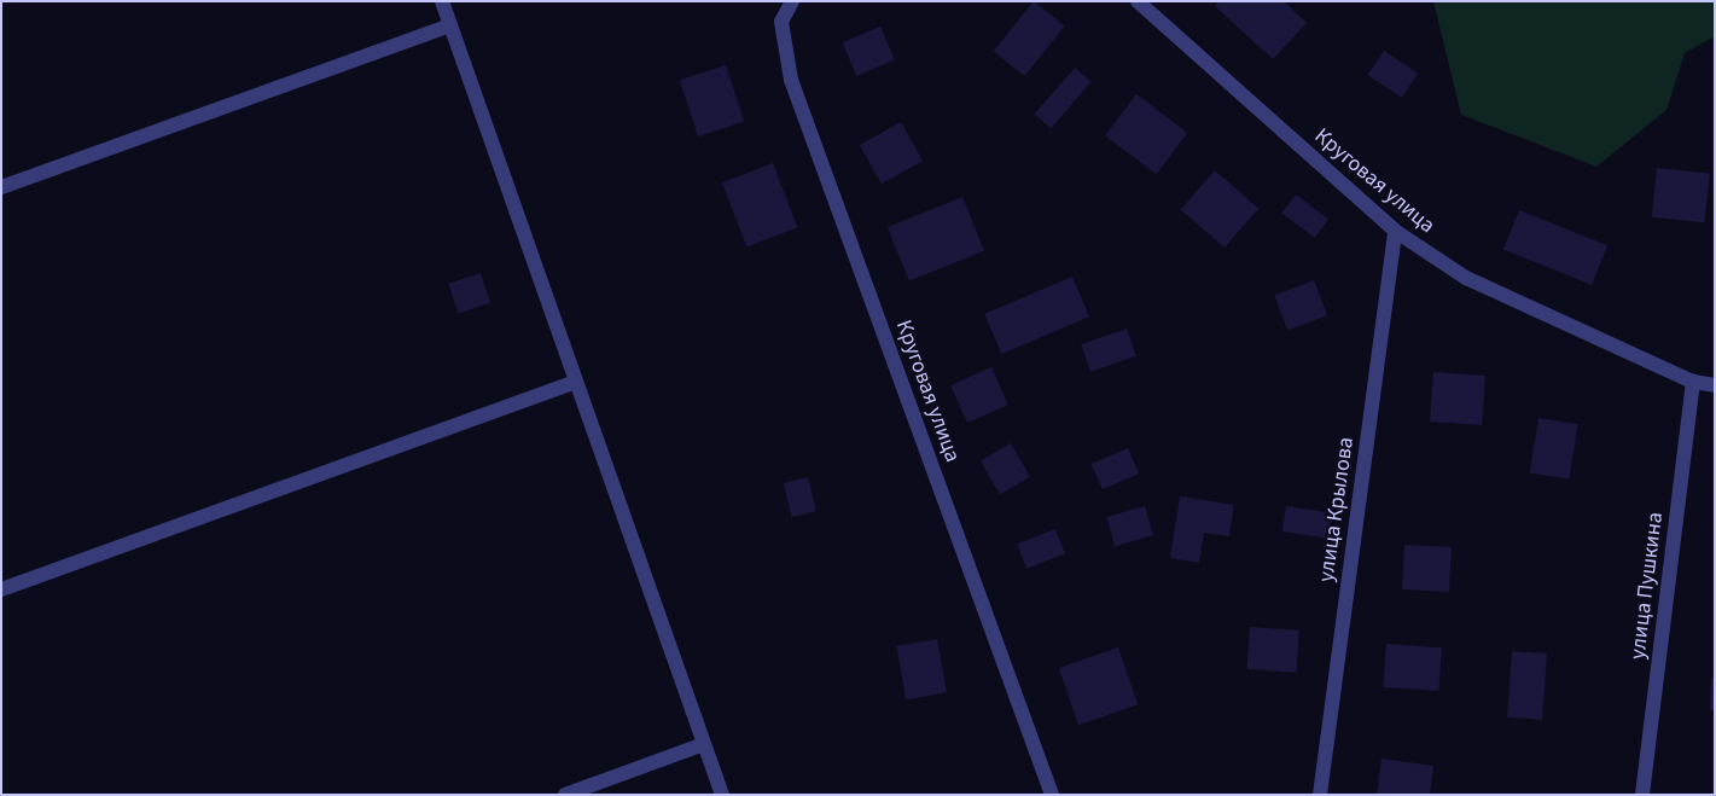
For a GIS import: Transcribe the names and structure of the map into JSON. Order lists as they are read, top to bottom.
{
  "streets": {
    "street": ["Круговая улица", "улица Крылова", "улица Пушкина"]
  },
  "crossings": [
    ["Круговая улица", "улица Крылова"],
    ["Круговая улица", "улица Пушкина"]
  ]
}
